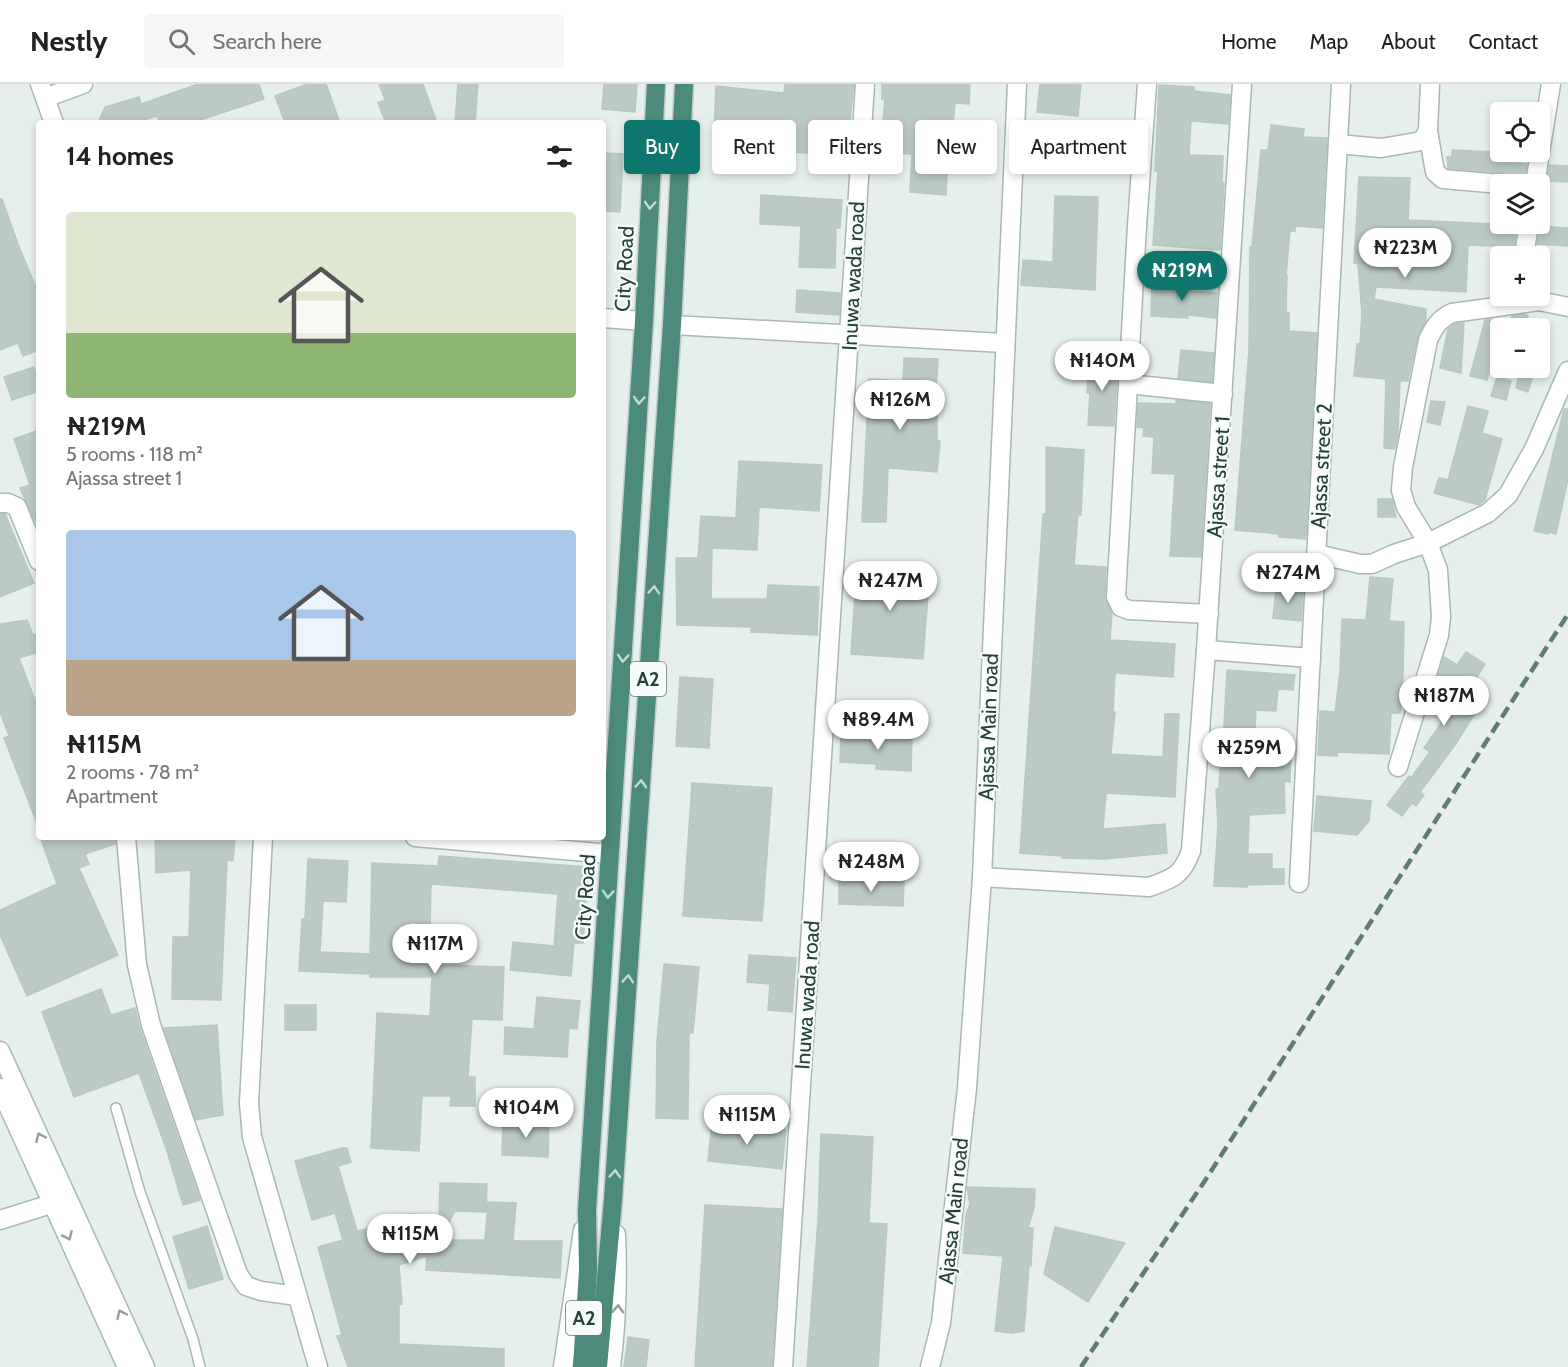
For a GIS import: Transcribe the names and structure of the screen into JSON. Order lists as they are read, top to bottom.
{
  "streets": {
    "highway": ["City Road", "A2"],
    "street": [
      "Inuwa wada road",
      "Ajassa street 2",
      "Ajassa street 1",
      "Ajassa Main road"
    ]
  },
  "crossings": [
    ["Ajassa street 1", "Ajassa Main road"]
  ],
  "page": {
    "header": "Nestly",
    "search": "Search here",
    "nav": [
      "Home",
      "Map",
      "About",
      "Contact"
    ],
    "map_buttons": ["+", "−"],
    "chip": [
      "Buy",
      "Rent",
      "Filters",
      "New",
      "Apartment"
    ],
    "heading": "14 homes",
    "list": [
      {
        "name": "₦219M",
        "note": "5 rooms · 118 m² · Ajassa street 1"
      },
      {
        "name": "₦115M",
        "note": "2 rooms · 78 m² · Apartment"
      }
    ],
    "price": [
      "₦223M",
      "₦219M",
      "₦140M",
      "₦126M",
      "₦274M",
      "₦247M",
      "₦187M",
      "₦89.4M",
      "₦259M",
      "₦248M",
      "₦117M",
      "₦104M",
      "₦115M",
      "₦115M"
    ]
  }
}
